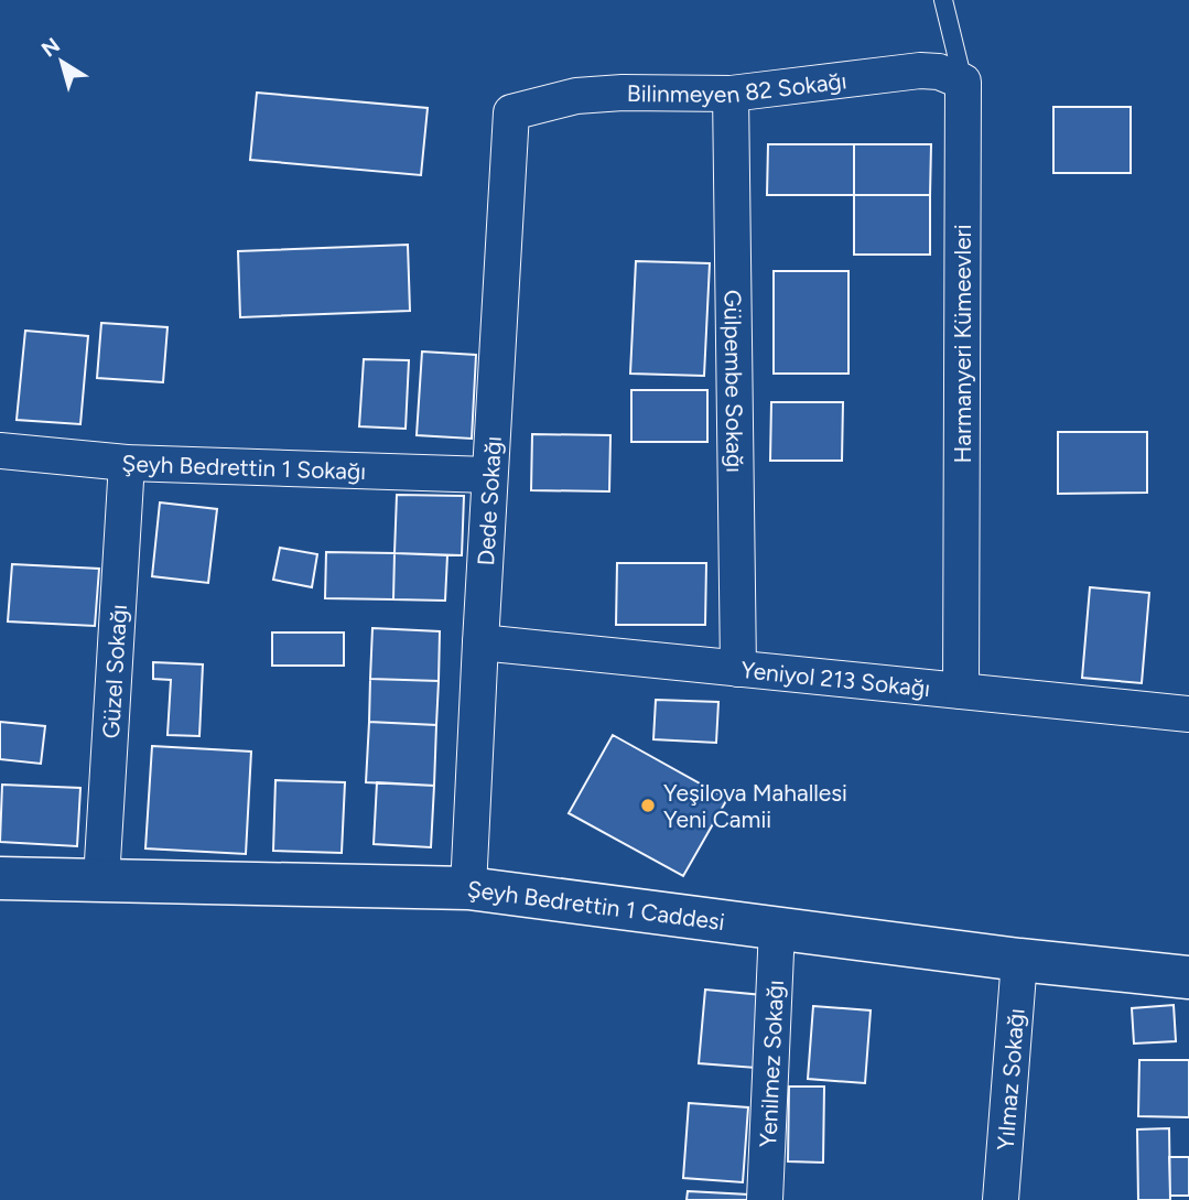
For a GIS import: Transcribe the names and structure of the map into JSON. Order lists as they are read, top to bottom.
{
  "streets": {
    "street": [
      "Bilinmeyen 82 Sokağı",
      "Harmanyeri Kümeevleri",
      "Gülpembe Sokağı",
      "Şeyh Bedrettin 1 Sokağı",
      "Dede Sokağı",
      "Güzel Sokağı",
      "Yeniyol 213 Sokağı",
      "Şeyh Bedrettin 1 Caddesi",
      "Yenilmez Sokağı",
      "Yılmaz Sokağı"
    ]
  },
  "crossings": [
    ["Bilinmeyen 82 Sokağı", "Harmanyeri Kümeevleri"],
    ["Bilinmeyen 82 Sokağı", "Gülpembe Sokağı"],
    ["Bilinmeyen 82 Sokağı", "Dede Sokağı"],
    ["Harmanyeri Kümeevleri", "Yeniyol 213 Sokağı"],
    ["Gülpembe Sokağı", "Yeniyol 213 Sokağı"],
    ["Şeyh Bedrettin 1 Sokağı", "Dede Sokağı"],
    ["Şeyh Bedrettin 1 Sokağı", "Güzel Sokağı"],
    ["Dede Sokağı", "Yeniyol 213 Sokağı"],
    ["Dede Sokağı", "Şeyh Bedrettin 1 Caddesi"],
    ["Güzel Sokağı", "Şeyh Bedrettin 1 Caddesi"],
    ["Şeyh Bedrettin 1 Caddesi", "Yenilmez Sokağı"],
    ["Şeyh Bedrettin 1 Caddesi", "Yılmaz Sokağı"]
  ],
  "places": ["Yeşilova Mahallesi Yeni Camii"],
  "north": "top left"
}
